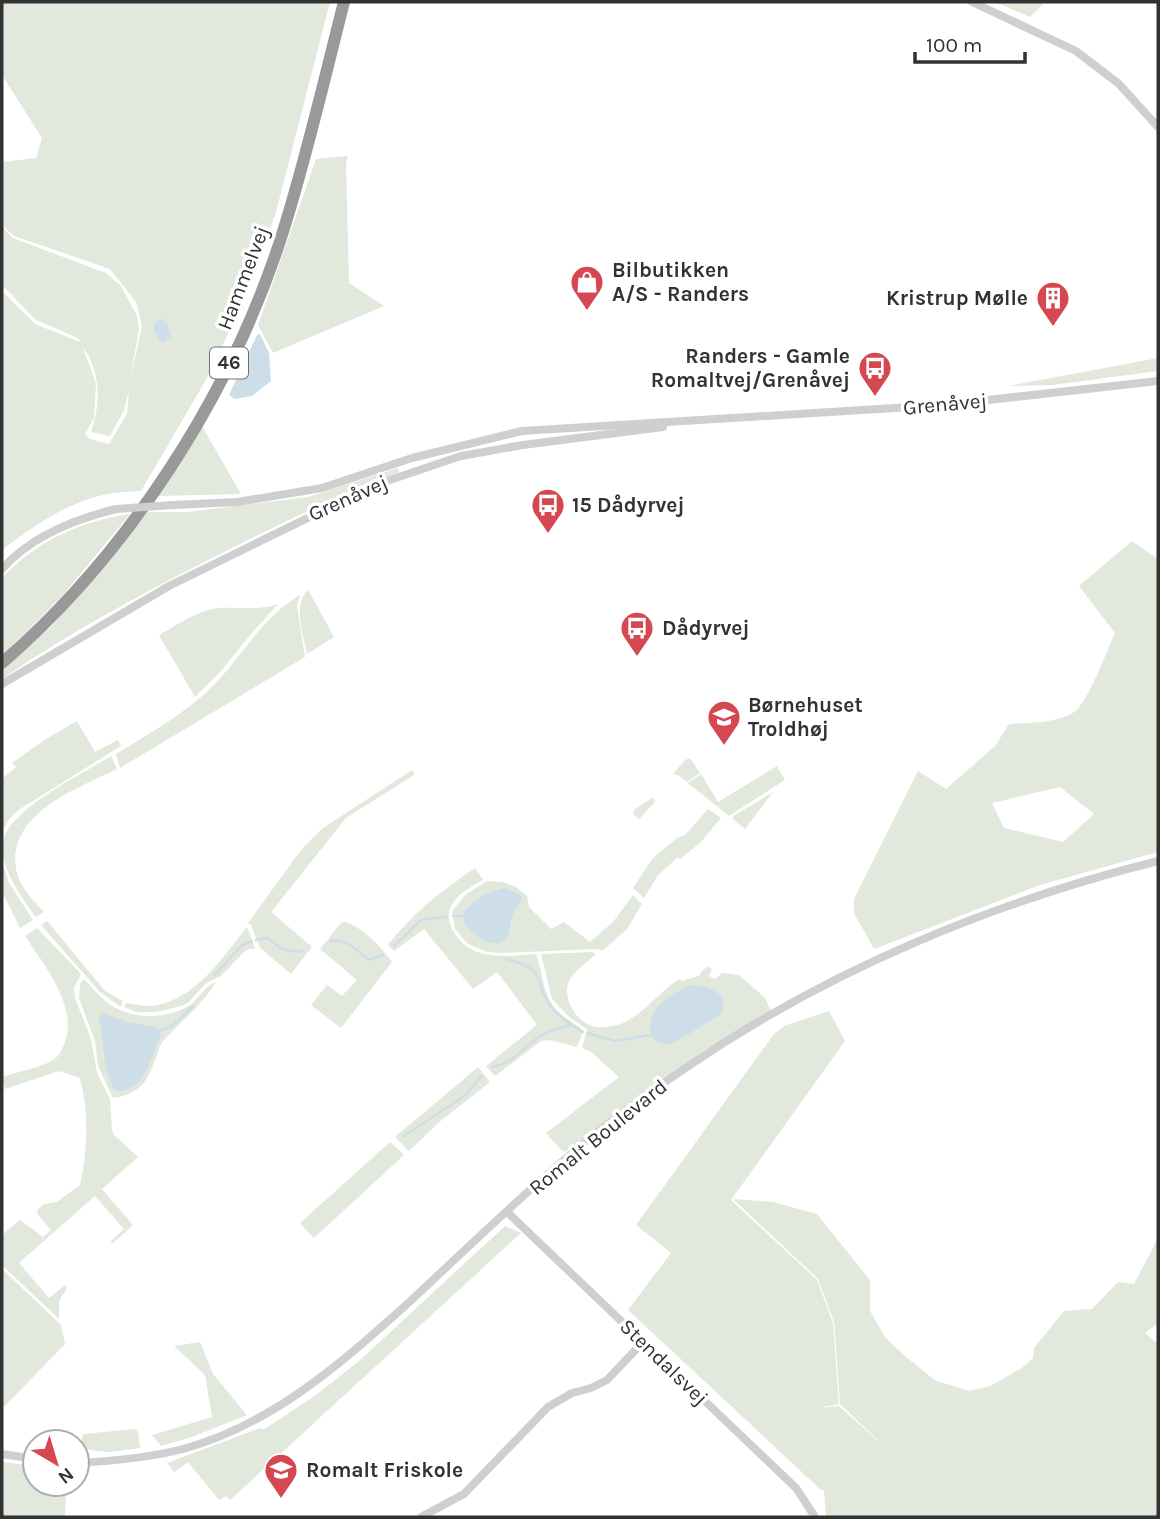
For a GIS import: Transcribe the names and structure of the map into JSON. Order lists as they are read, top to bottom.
{
  "streets": {
    "highway": ["Hammelvej", "46"],
    "street": ["Grenåvej", "Romalt Boulevard", "Stendalsvej"]
  },
  "crossings": [
    ["Romalt Boulevard", "Stendalsvej"]
  ],
  "places": {
    "shop": ["Bilbutikken A/S - Randers"],
    "building": ["Kristrup Mølle"],
    "bus stop": ["Randers - Gamle Romaltvej/Grenåvej", "15 Dådyrvej", "Dådyrvej"],
    "school or university": ["Børnehuset Troldhøj", "Romalt Friskole"]
  },
  "scale_bar": "100 m",
  "north": "bottom right"
}
